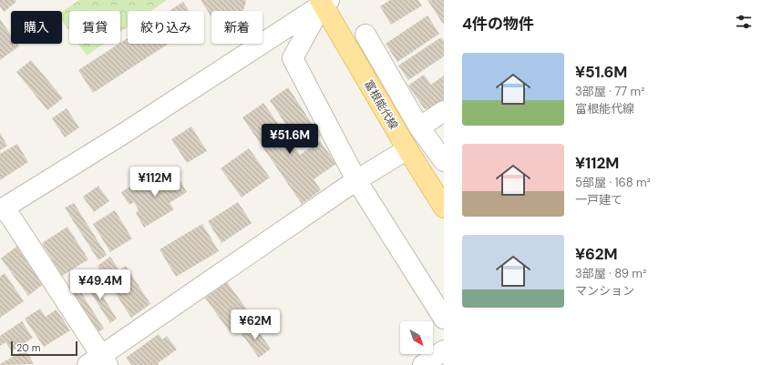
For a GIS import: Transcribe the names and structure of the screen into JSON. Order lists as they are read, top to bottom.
{
  "streets": {
    "main road": ["富根能代線"]
  },
  "scale_bar": "20 m",
  "north": "bottom right",
  "page": {
    "heading": "4件の物件",
    "chip": [
      "購入",
      "賃貸",
      "絞り込み",
      "新着"
    ],
    "list": [
      {
        "name": "¥51.6M",
        "note": "3部屋 · 77 m² · 富根能代線"
      },
      {
        "name": "¥112M",
        "note": "5部屋 · 168 m² · 一戸建て"
      },
      {
        "name": "¥62M",
        "note": "3部屋 · 89 m² · マンション"
      }
    ],
    "price": [
      "¥51.6M",
      "¥112M",
      "¥49.4M",
      "¥62M"
    ],
    "scale": "20 m"
  }
}
